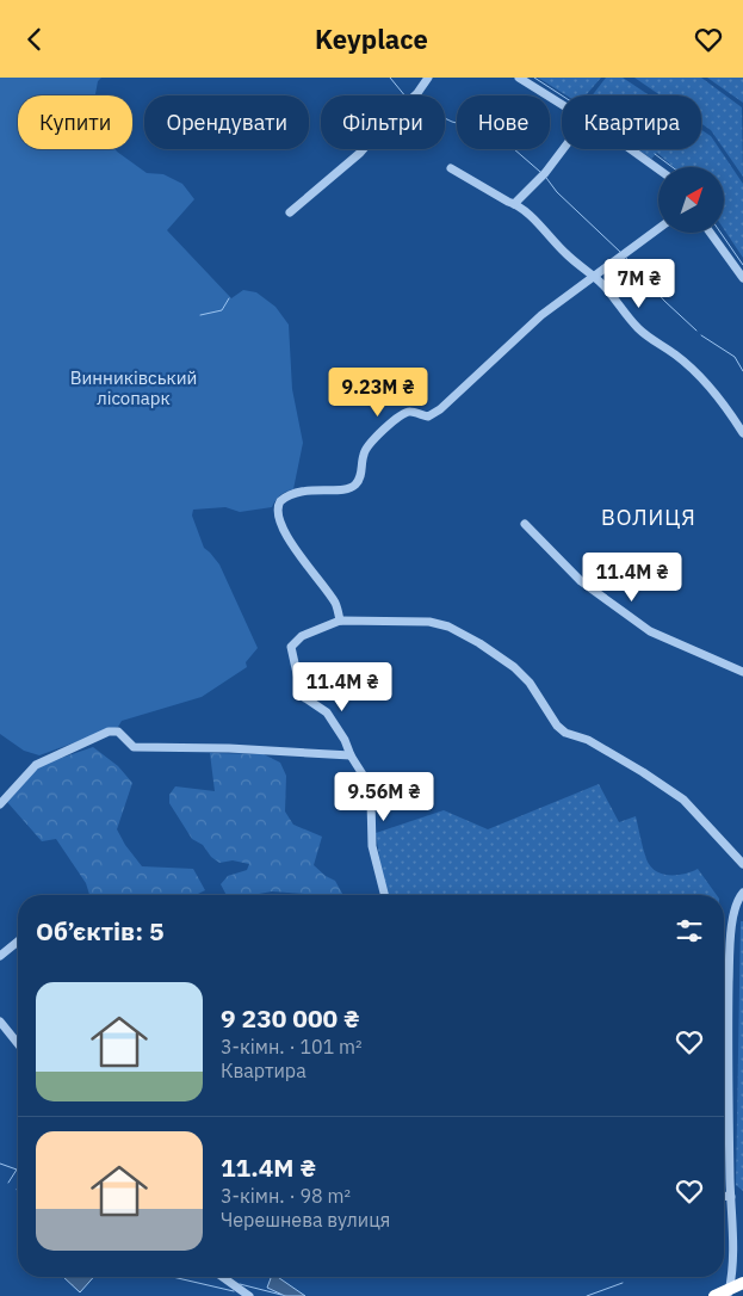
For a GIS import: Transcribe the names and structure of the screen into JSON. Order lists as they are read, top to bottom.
{
  "districts": ["ВОЛИЦЯ"],
  "parks": ["Винниківський лісопарк"],
  "north": "top right",
  "page": {
    "header": "Keyplace",
    "chip": [
      "Купити",
      "Орендувати",
      "Фільтри",
      "Нове",
      "Квартира"
    ],
    "price": [
      "7M ₴",
      "9.23M ₴",
      "11.4M ₴",
      "11.4M ₴",
      "9.56M ₴"
    ],
    "heading": "Об’єктів: 5",
    "list": [
      {
        "name": "9 230 000 ₴",
        "note": "3-кімн. · 101 m² · Квартира"
      },
      {
        "name": "11.4M ₴",
        "note": "3-кімн. · 98 m² · Черешнева вулиця"
      }
    ]
  }
}
